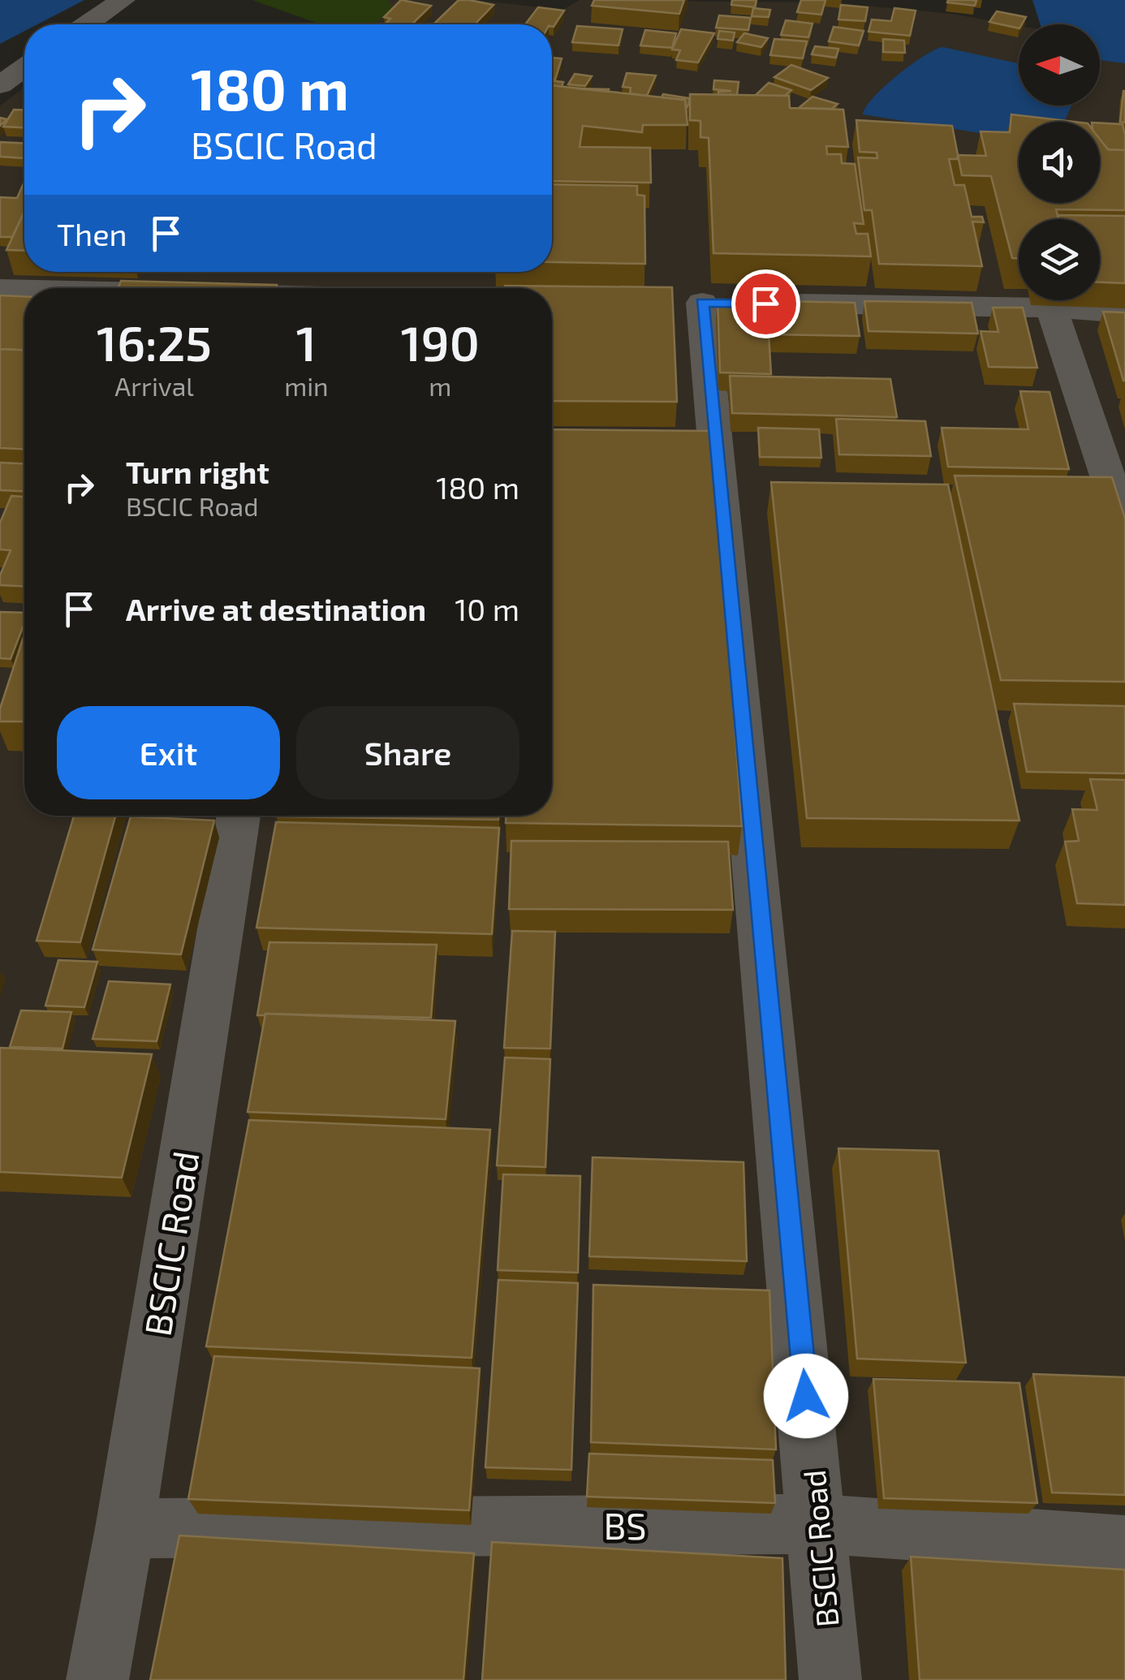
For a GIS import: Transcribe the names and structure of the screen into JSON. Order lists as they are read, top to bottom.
{
  "streets": {
    "street": ["BSCIC Road", "BS"]
  },
  "crossings": [
    ["BSCIC Road", "BS"]
  ],
  "north": "left",
  "page": {
    "turn": ["180 m", "BSCIC Road"],
    "then": "Then",
    "eta": [
      "16:25",
      "Arrival",
      "1",
      "min",
      "190",
      "m"
    ],
    "list": [
      {
        "name": "Turn right",
        "note": "BSCIC Road",
        "value": "180 m"
      },
      {
        "name": "Arrive at destination",
        "value": "10 m"
      }
    ],
    "buttons": ["Exit", "Share"]
  }
}
